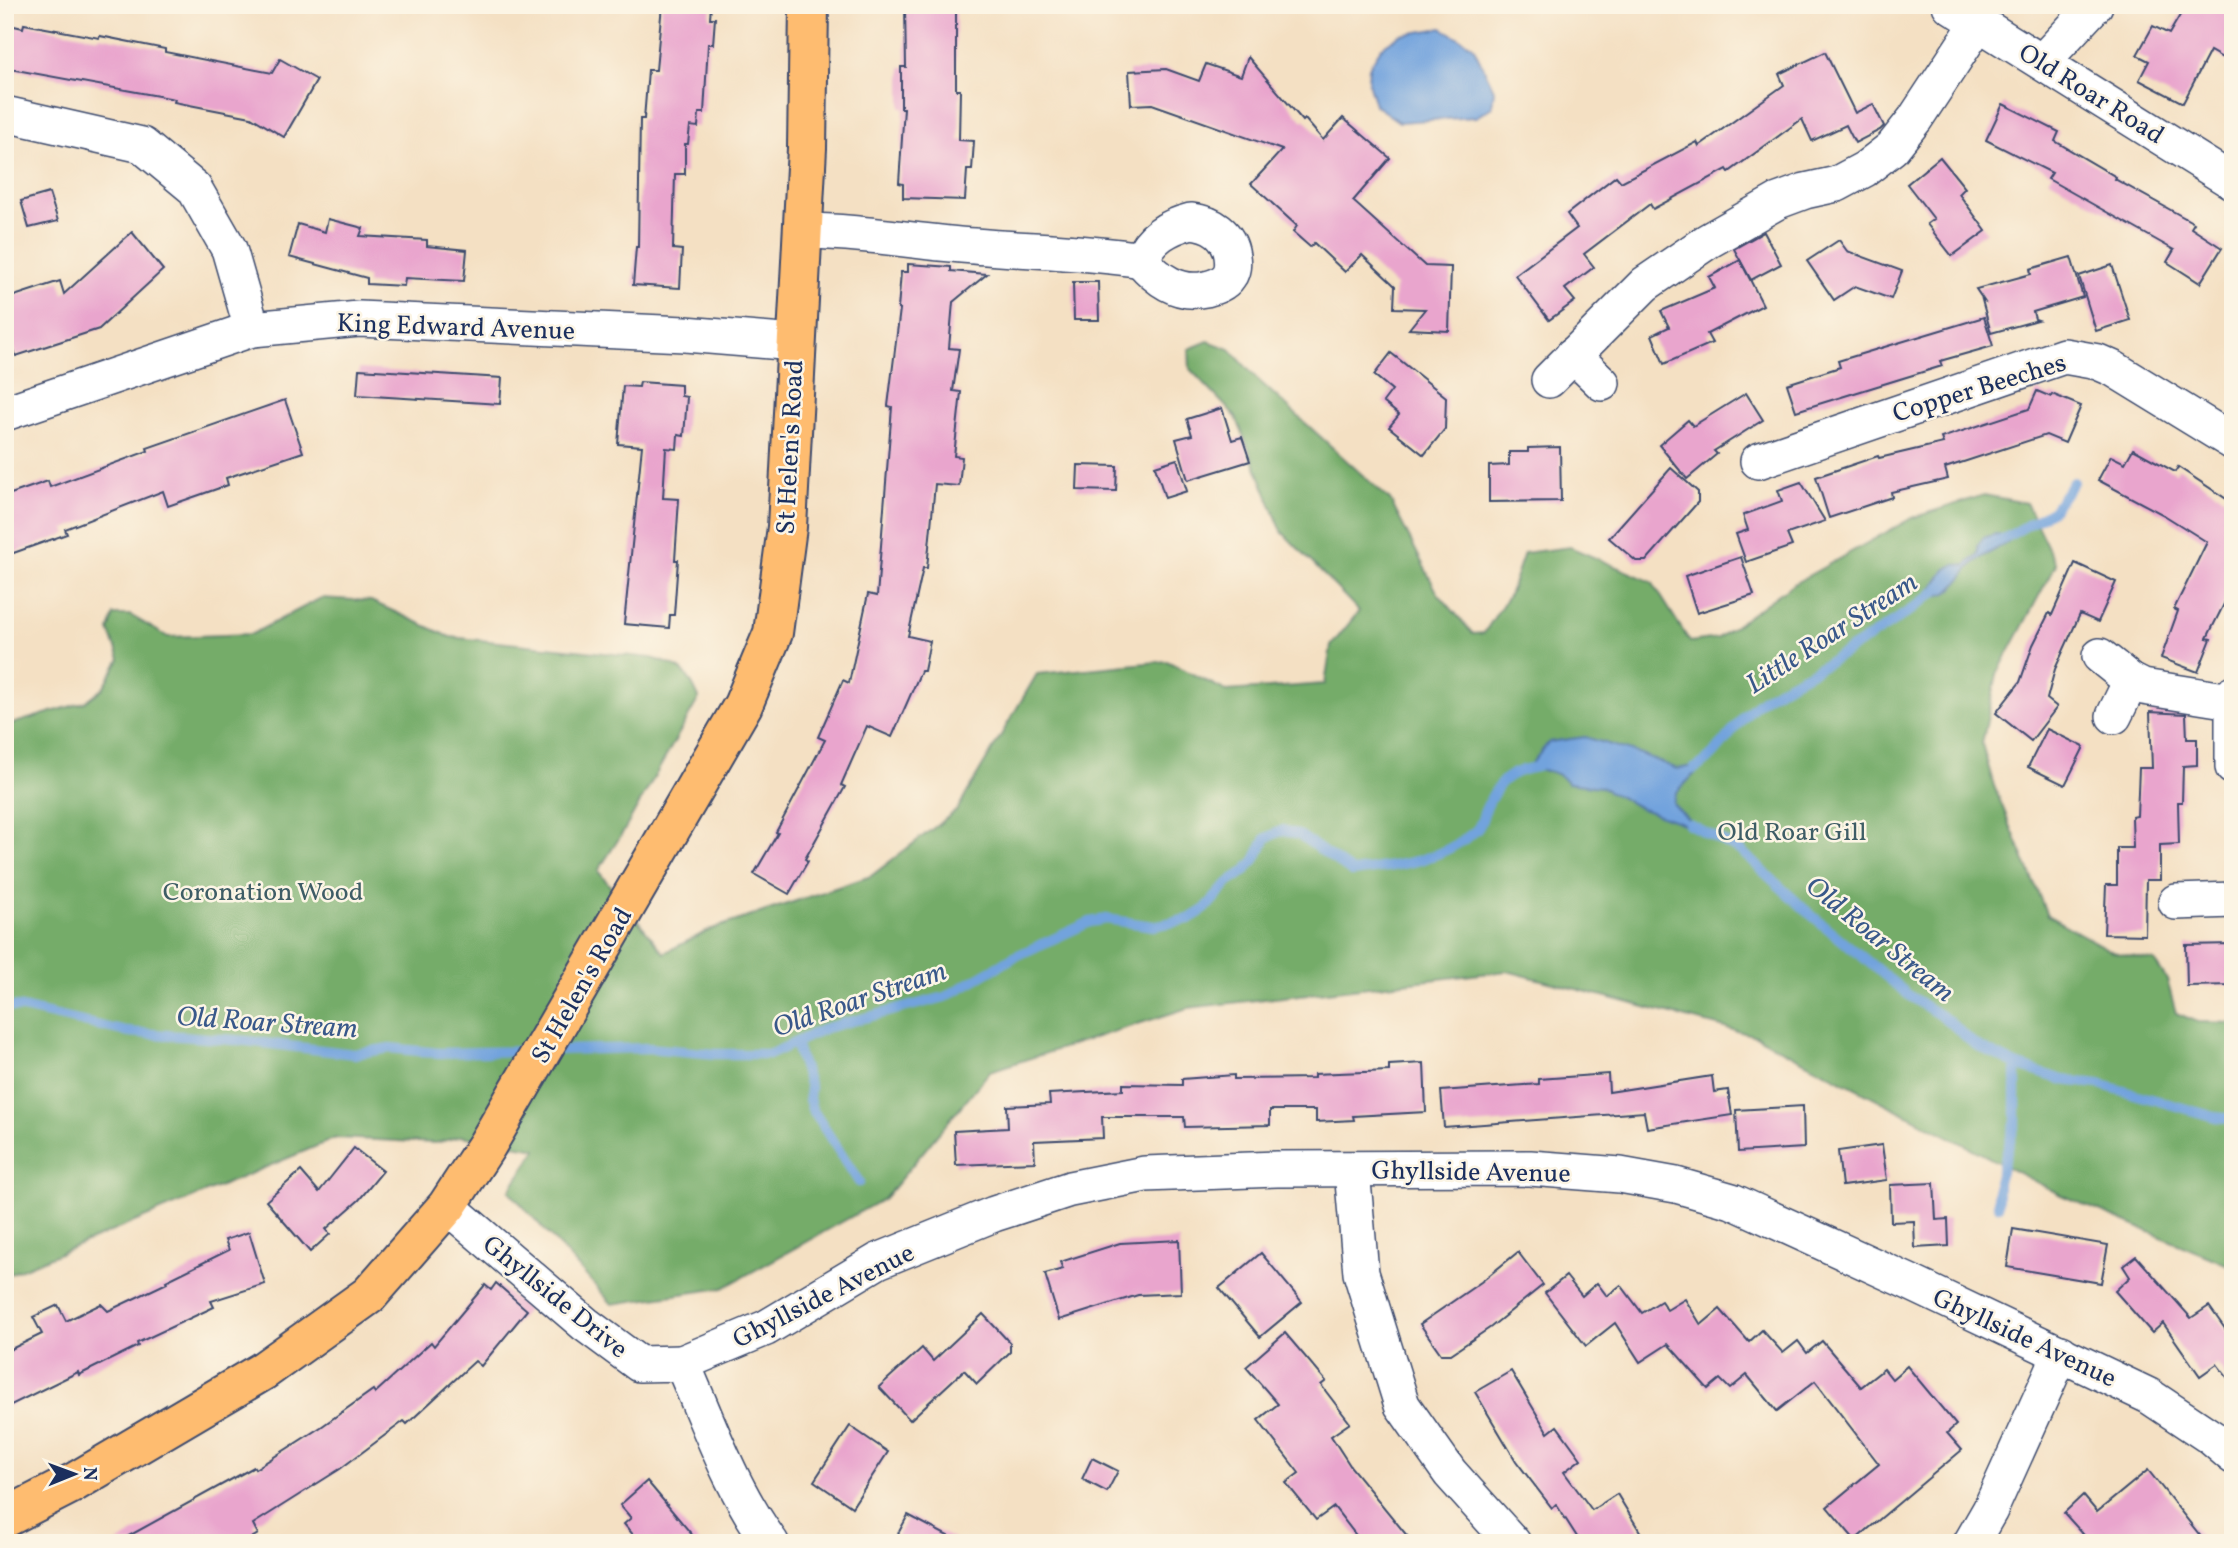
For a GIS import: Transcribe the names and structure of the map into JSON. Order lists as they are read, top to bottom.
{
  "streets": {
    "main road": ["St Helen's Road"],
    "street": [
      "Old Roar Road",
      "King Edward Avenue",
      "Copper Beeches",
      "Ghyllside Avenue",
      "Ghyllside Drive"
    ]
  },
  "crossings": [
    ["King Edward Avenue", "St Helen's Road"],
    ["St Helen's Road", "Ghyllside Drive"],
    ["Ghyllside Avenue", "Ghyllside Drive"]
  ],
  "water": ["Little Roar Stream", "Old Roar Stream"],
  "parks": ["Old Roar Gill", "Coronation Wood"],
  "north": "right"
}
